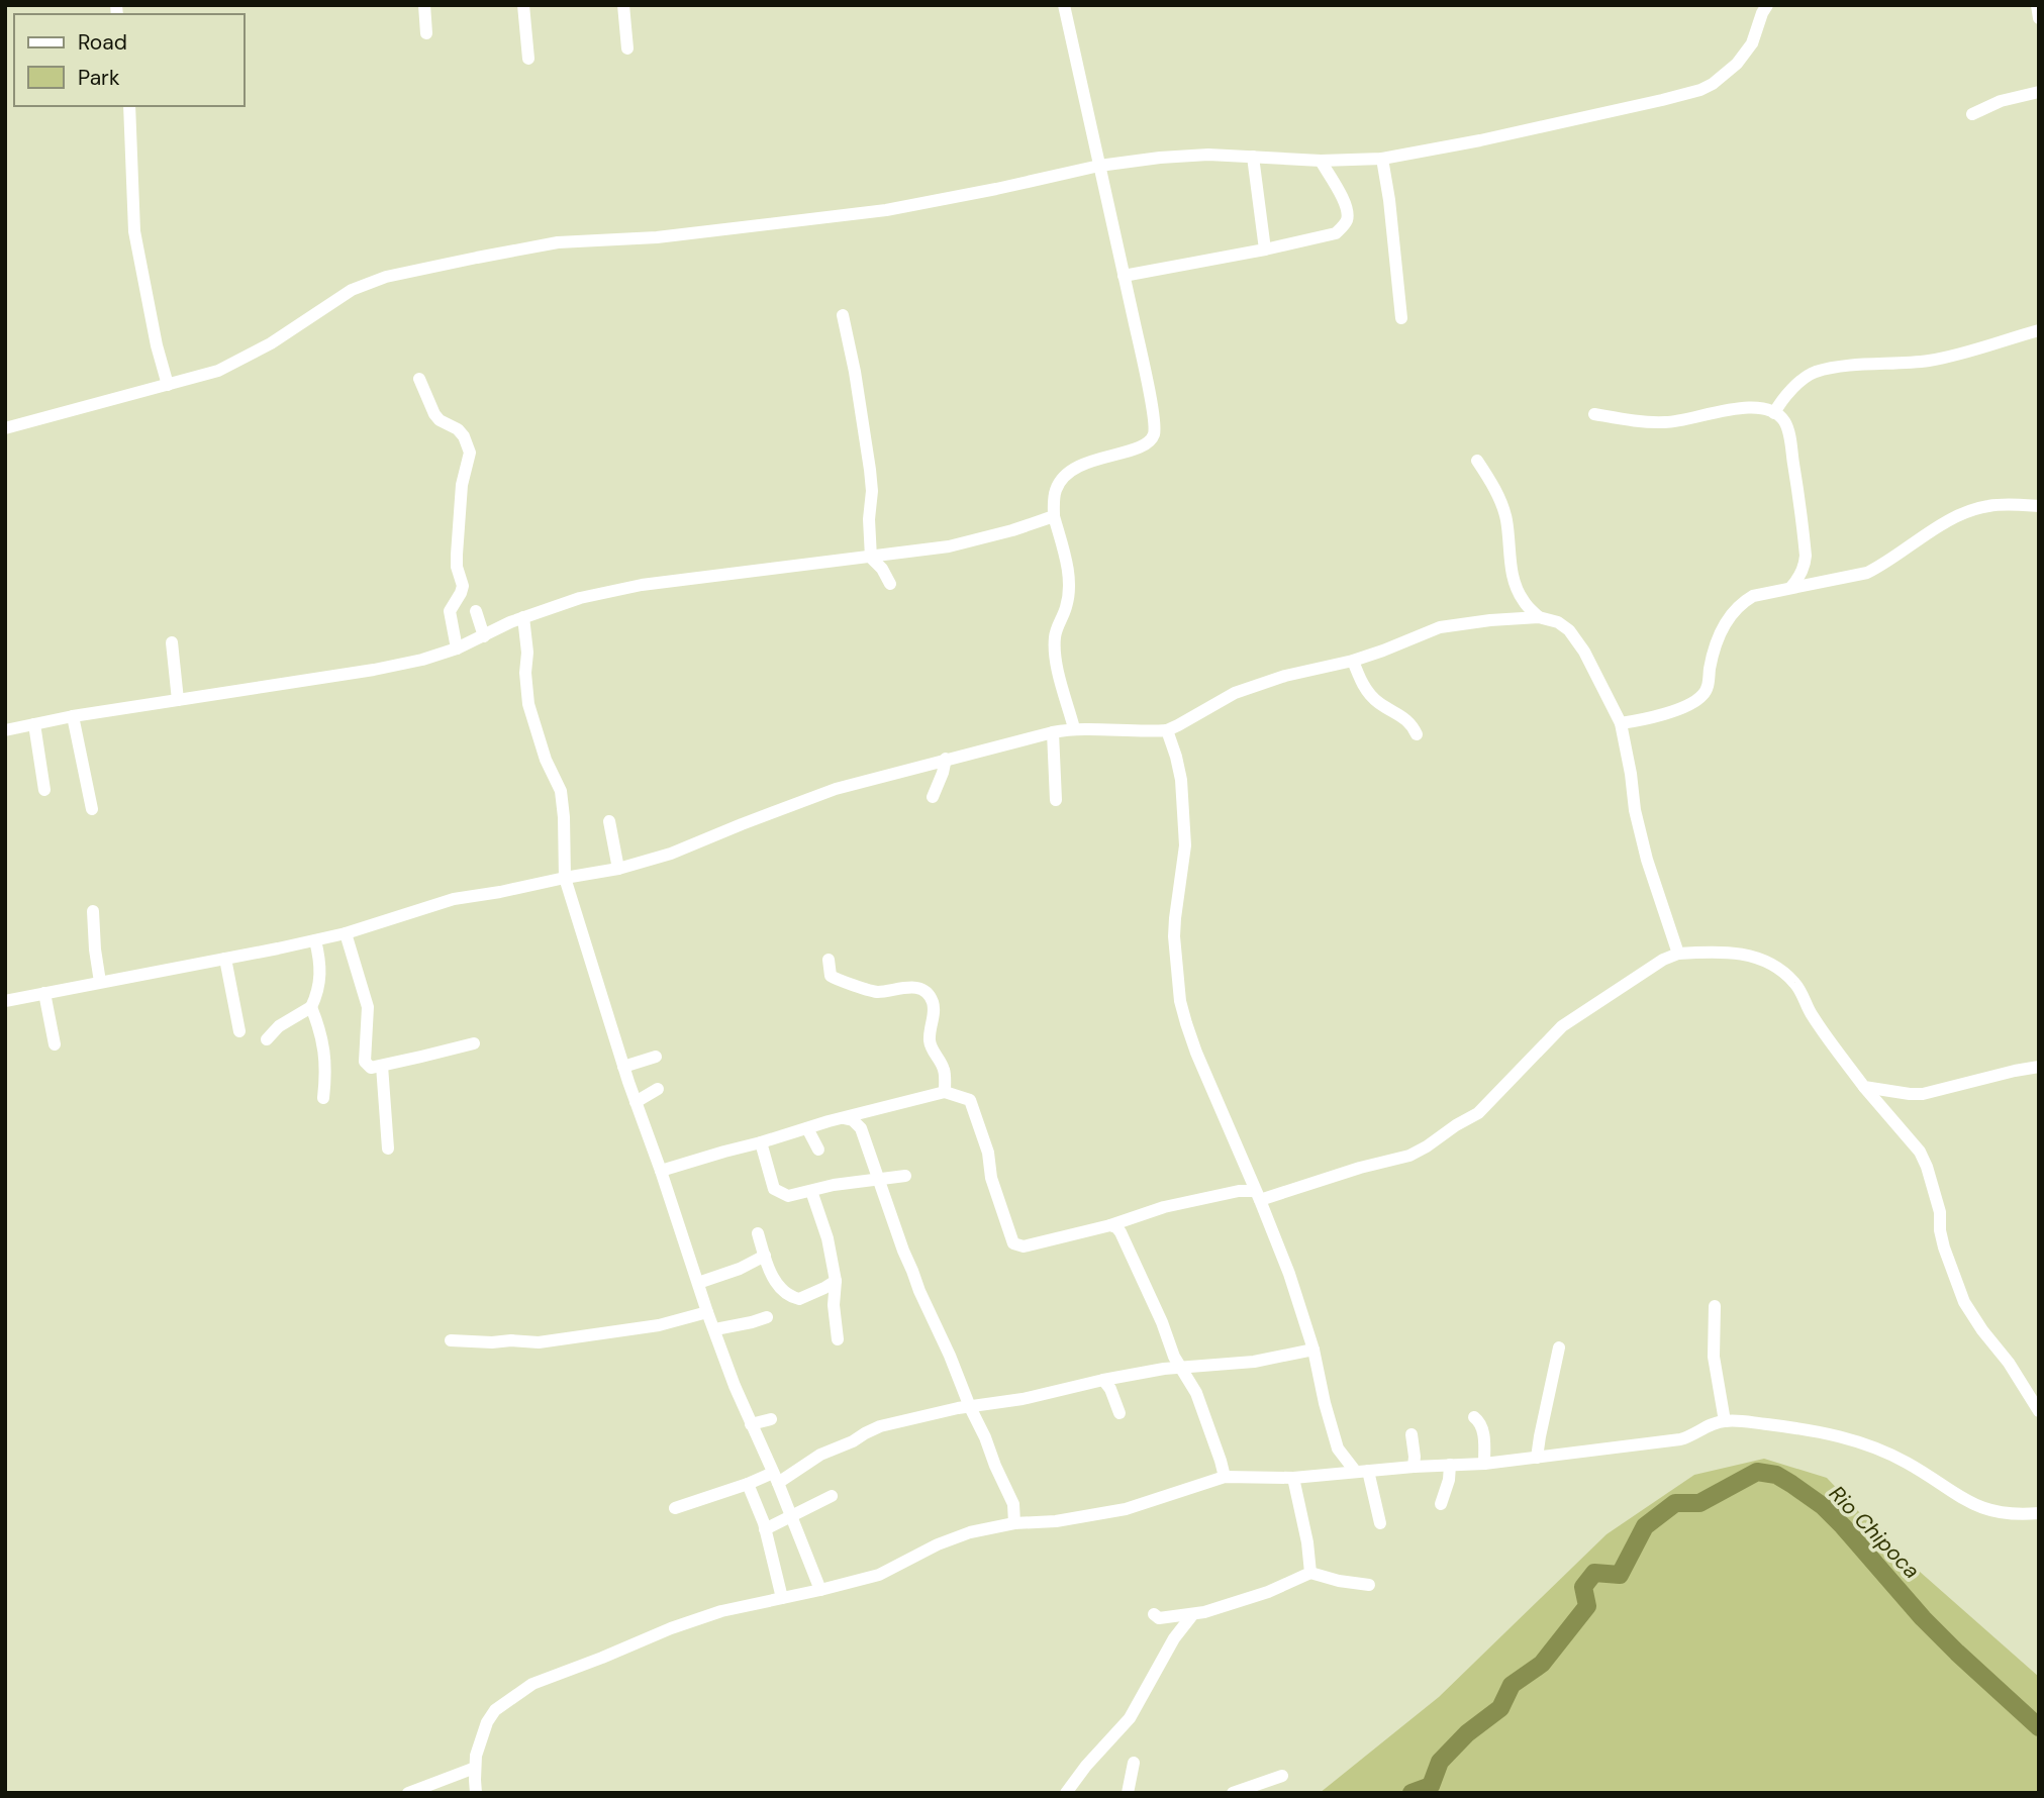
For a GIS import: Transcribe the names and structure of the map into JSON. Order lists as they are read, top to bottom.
{
  "water": ["Rio Chipoca"],
  "legend": ["Road", "Park"]
}
